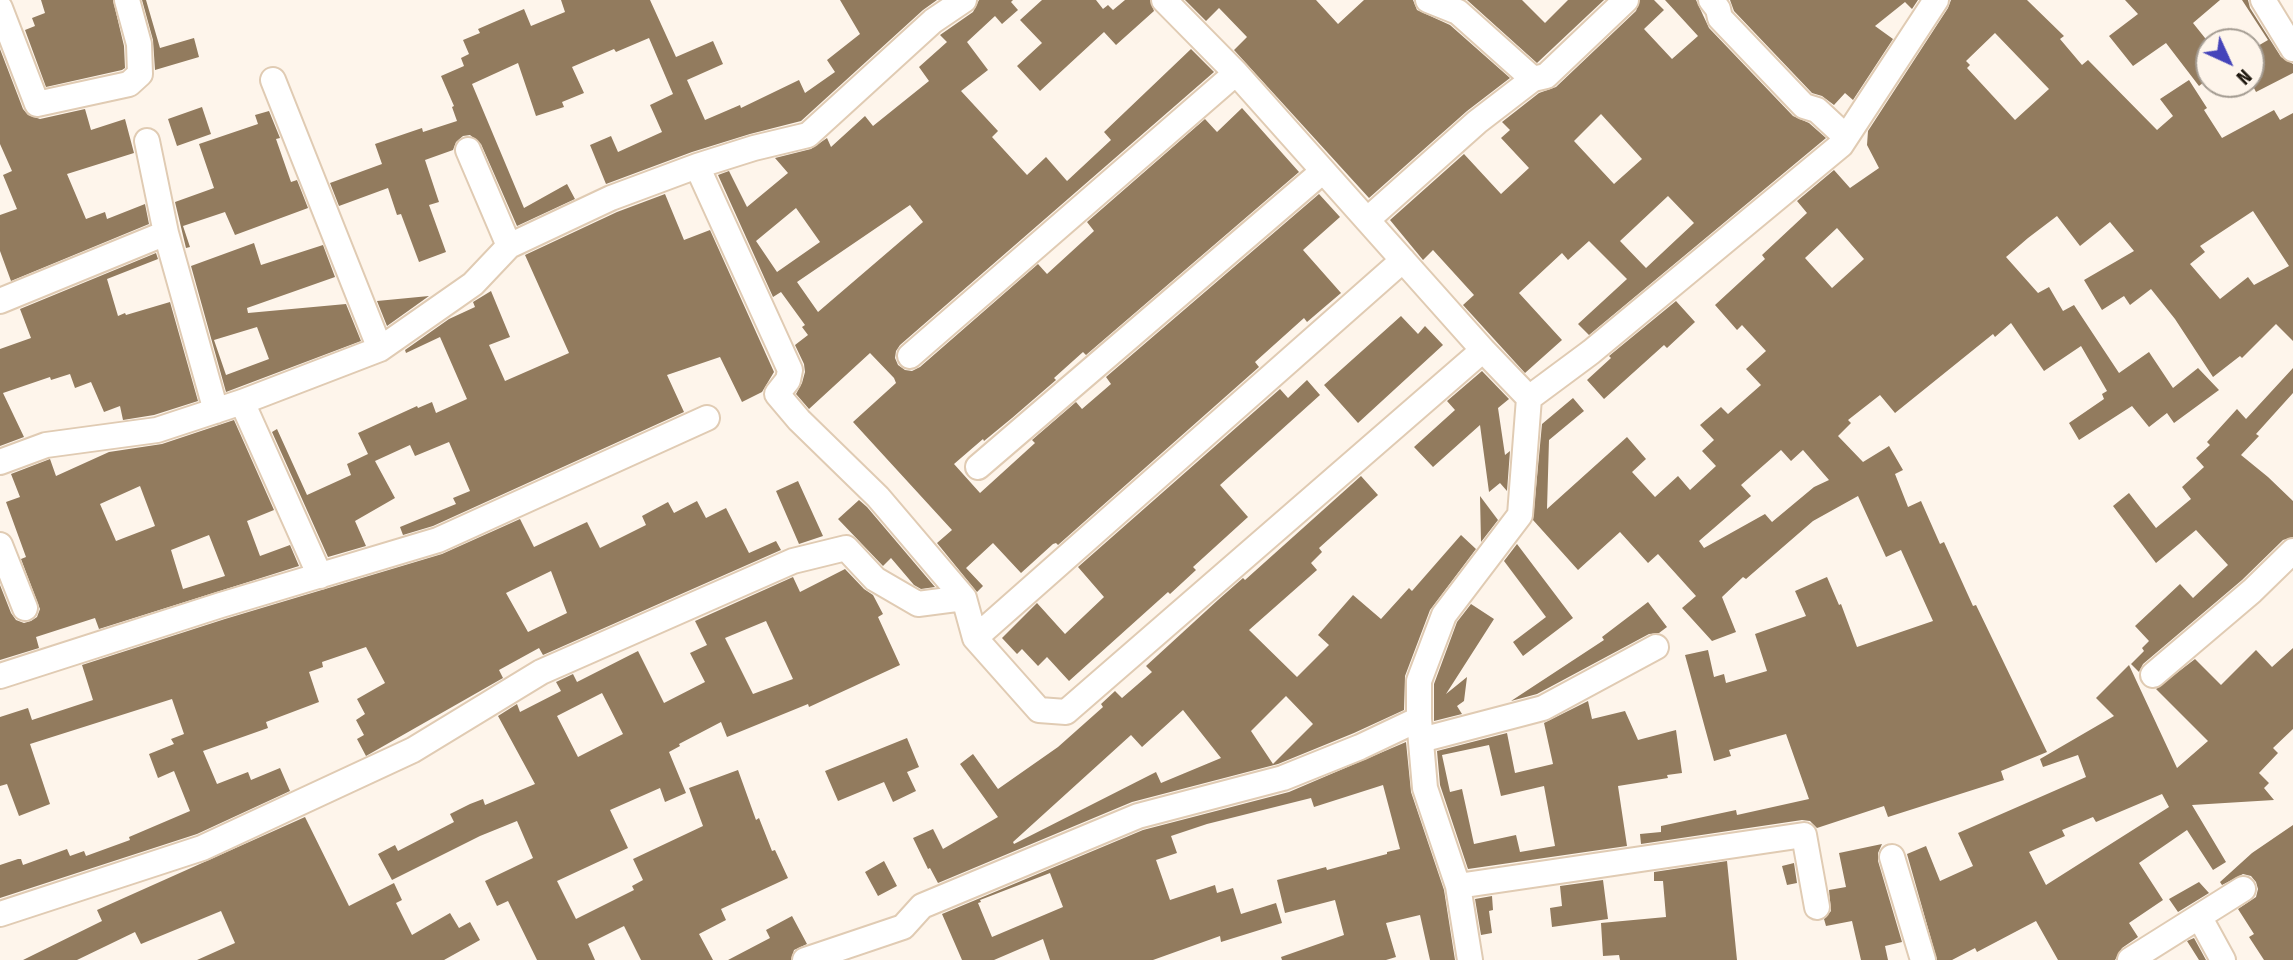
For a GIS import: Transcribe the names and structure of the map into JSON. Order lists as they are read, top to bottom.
{
  "north": "bottom right"
}
